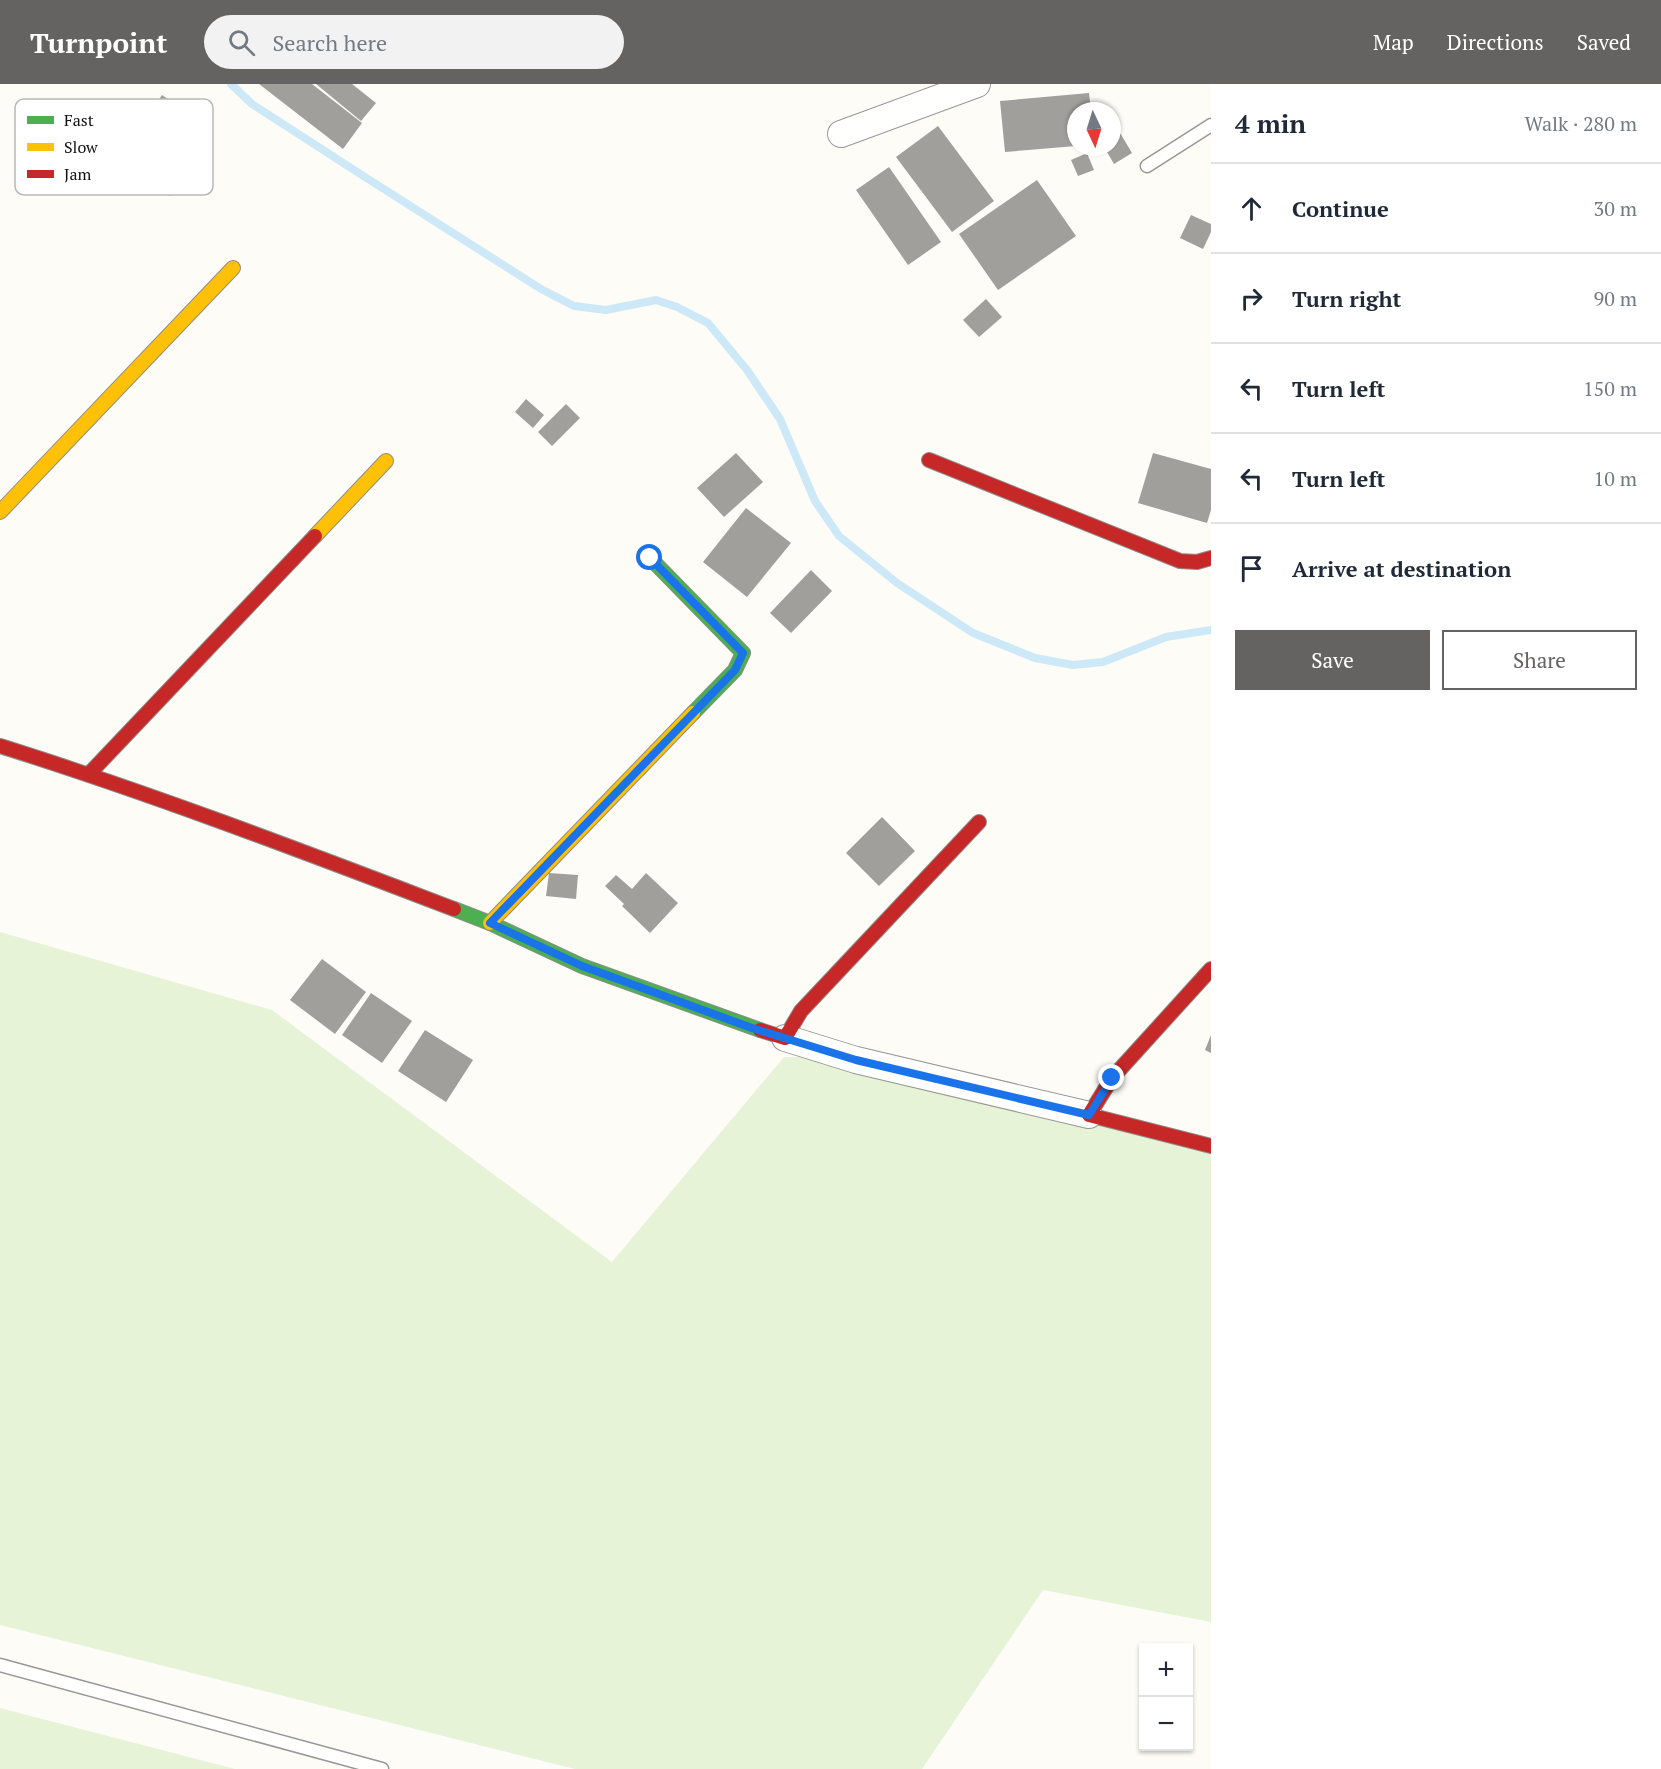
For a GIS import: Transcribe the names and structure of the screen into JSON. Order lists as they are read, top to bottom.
{
  "legend": ["Fast", "Slow", "Jam"],
  "north": "bottom",
  "page": {
    "header": "Turnpoint",
    "search": "Search here",
    "nav": ["Map", "Directions", "Saved"],
    "heading": ["4 min", "Walk · 280 m"],
    "list": [
      ["Continue", "30 m"],
      ["Turn right", "90 m"],
      ["Turn left", "150 m"],
      ["Turn left", "10 m"],
      "Arrive at destination"
    ],
    "buttons": ["Save", "Share"],
    "map_buttons": ["+", "−"]
  }
}
